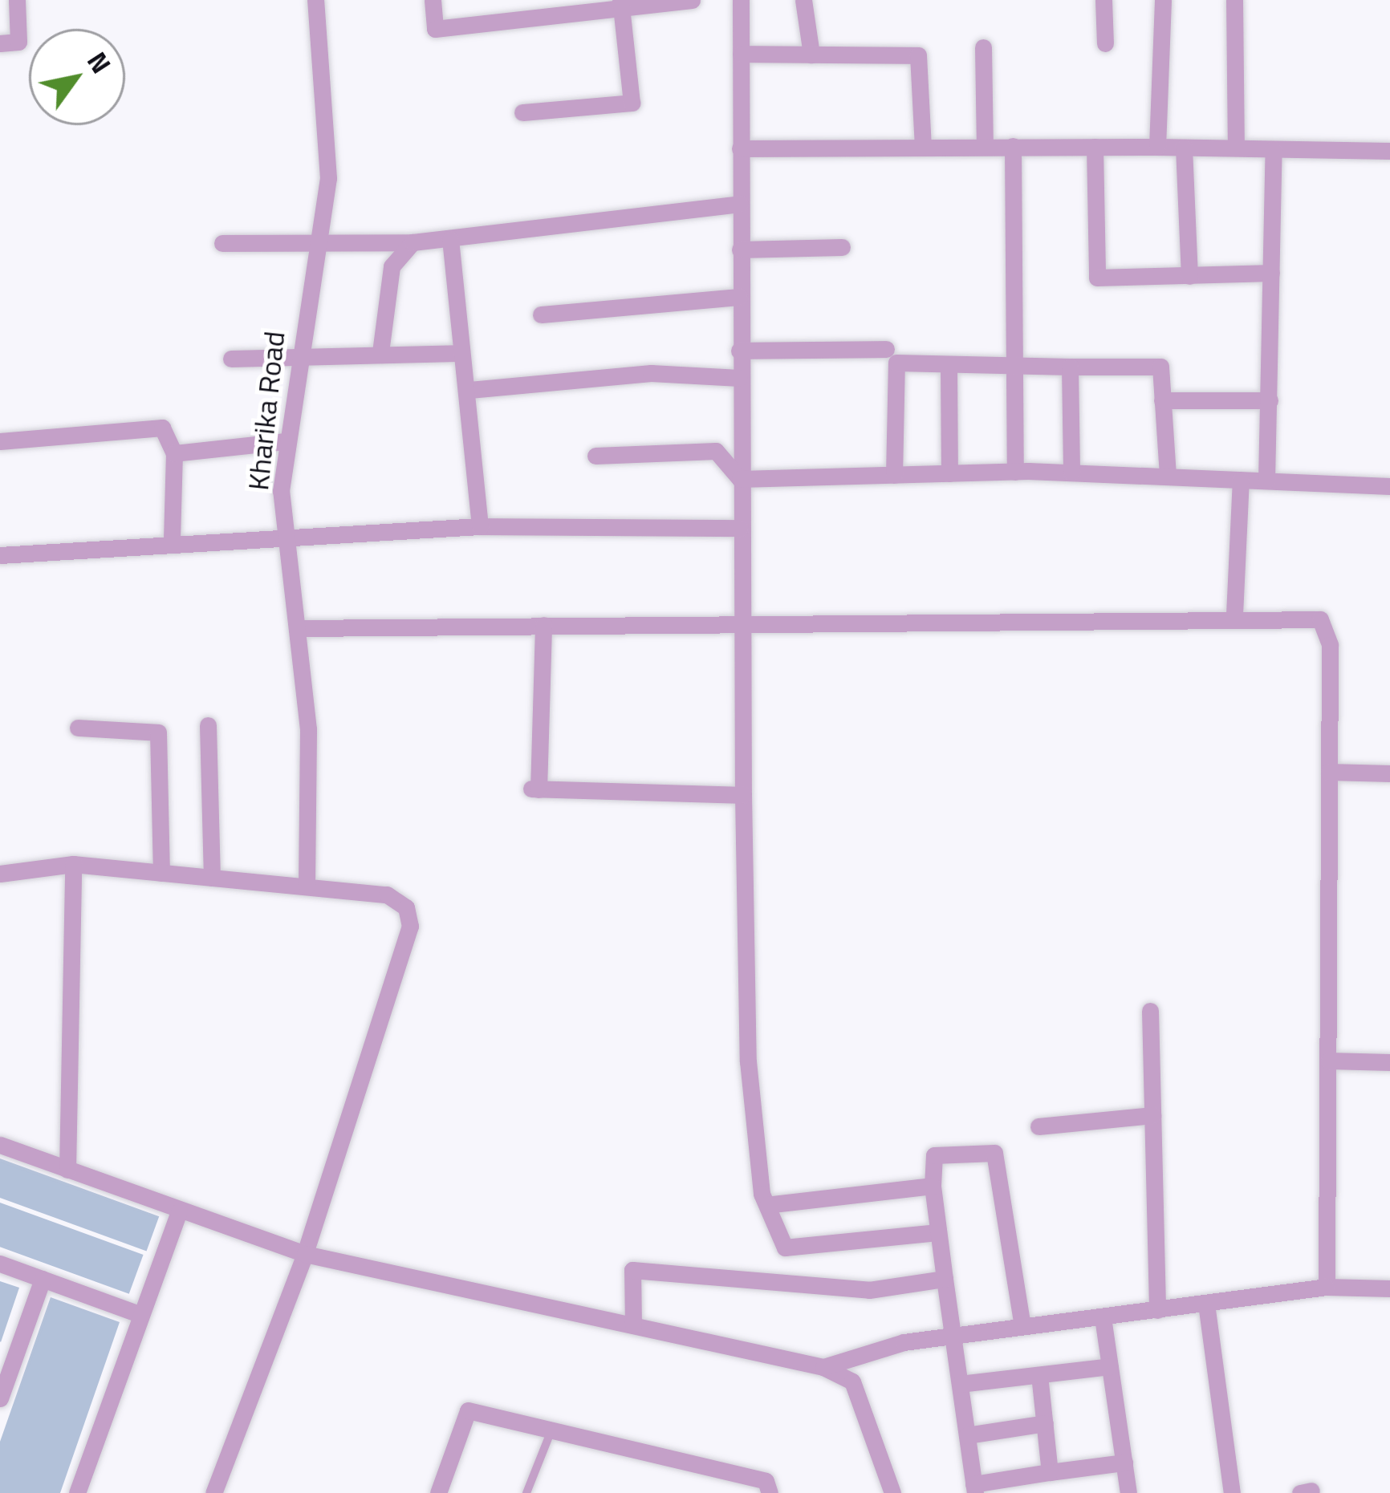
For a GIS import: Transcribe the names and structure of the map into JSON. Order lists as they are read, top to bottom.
{
  "streets": {
    "street": ["Kharika Road"]
  },
  "north": "top right"
}
